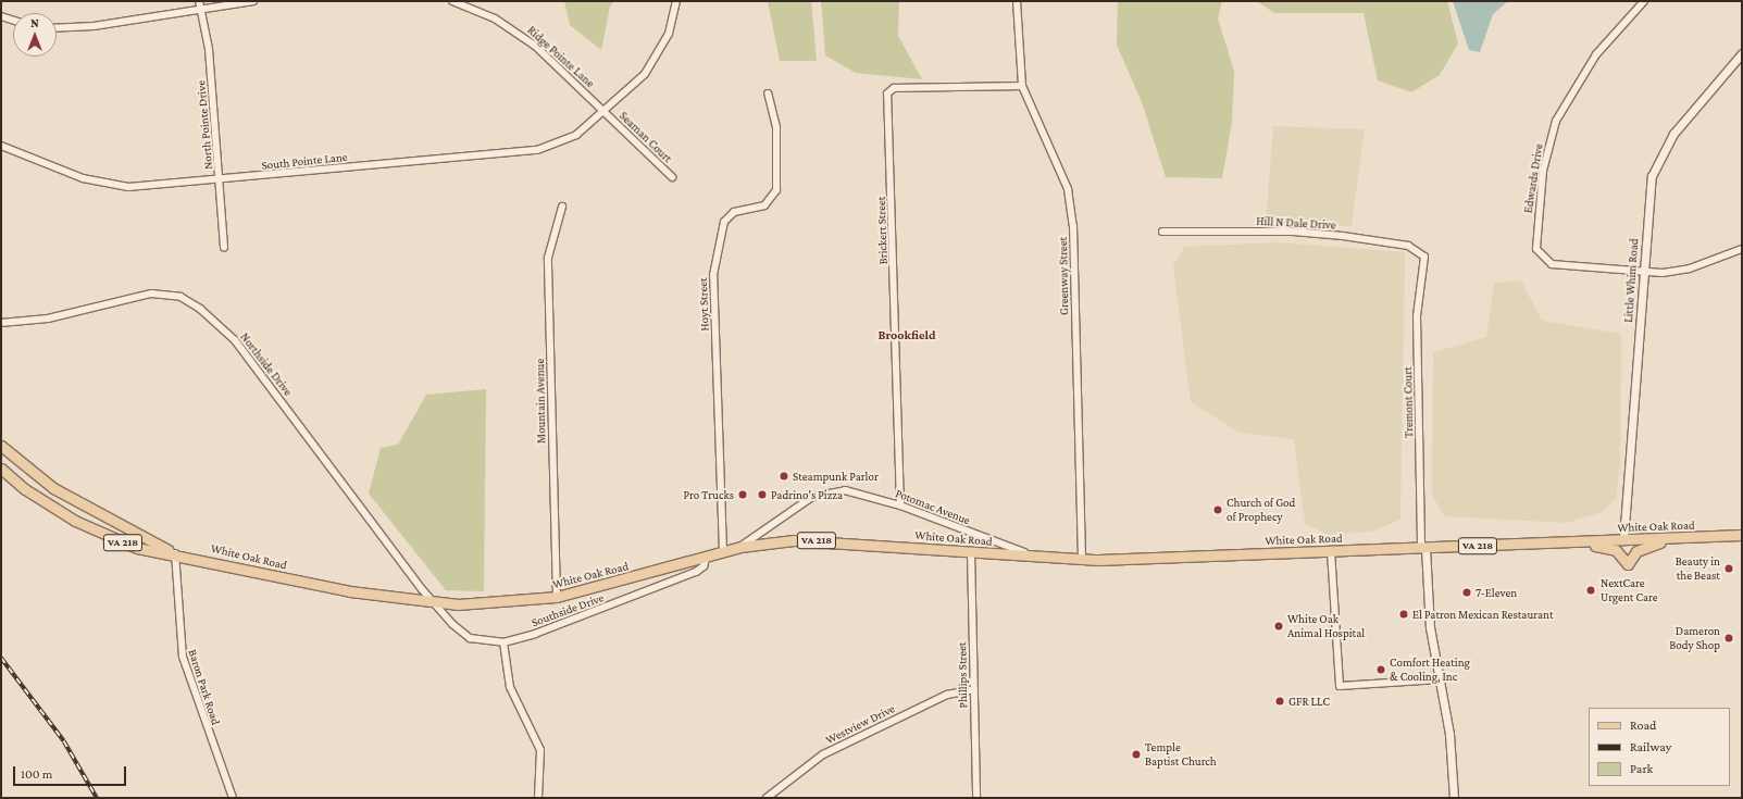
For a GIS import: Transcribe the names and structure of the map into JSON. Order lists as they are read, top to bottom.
{
  "streets": {
    "main road": ["White Oak Road", "VA 218"],
    "street": [
      "Ridge Pointe Lane",
      "North Pointe Drive",
      "Seaman Court",
      "South Pointe Lane",
      "Edwards Drive",
      "Hill N Dale Drive",
      "Brickert Street",
      "Greenway Street",
      "Little Whim Road",
      "Hoyt Street",
      "Northside Drive",
      "Mountain Avenue",
      "Tremont Court",
      "Potomac Avenue",
      "Southside Drive",
      "Phillips Street",
      "Baron Park Road",
      "Westview Drive"
    ]
  },
  "crossings": [
    ["Ridge Pointe Lane", "Seaman Court"],
    ["Ridge Pointe Lane", "South Pointe Lane"],
    ["North Pointe Drive", "South Pointe Lane"],
    ["Seaman Court", "South Pointe Lane"],
    ["Edwards Drive", "Little Whim Road"],
    ["Hill N Dale Drive", "Tremont Court"],
    ["Brickert Street", "Greenway Street"],
    ["Brickert Street", "Potomac Avenue"],
    ["Greenway Street", "White Oak Road"],
    ["Little Whim Road", "White Oak Road"],
    ["Hoyt Street", "White Oak Road"],
    ["Northside Drive", "White Oak Road"],
    ["Northside Drive", "Southside Drive"],
    ["Mountain Avenue", "White Oak Road"],
    ["Tremont Court", "White Oak Road"],
    ["Potomac Avenue", "White Oak Road"],
    ["White Oak Road", "Southside Drive"],
    ["White Oak Road", "Phillips Street"],
    ["White Oak Road", "Baron Park Road"],
    ["Phillips Street", "Westview Drive"]
  ],
  "districts": ["Brookfield"],
  "places": [
    "Steampunk Parlor",
    "Pro Trucks",
    "Padrino's Pizza",
    "Church of God of Prophecy",
    "Beauty in the Beast",
    "NextCare Urgent Care",
    "7-Eleven",
    "El Patron Mexican Restaurant",
    "White Oak Animal Hospital",
    "Dameron Body Shop",
    "Comfort Heating & Cooling, Inc",
    "GFR LLC",
    "Temple Baptist Church"
  ],
  "legend": ["Road", "Railway", "Park"],
  "scale_bar": "100 m",
  "north": "top"
}
